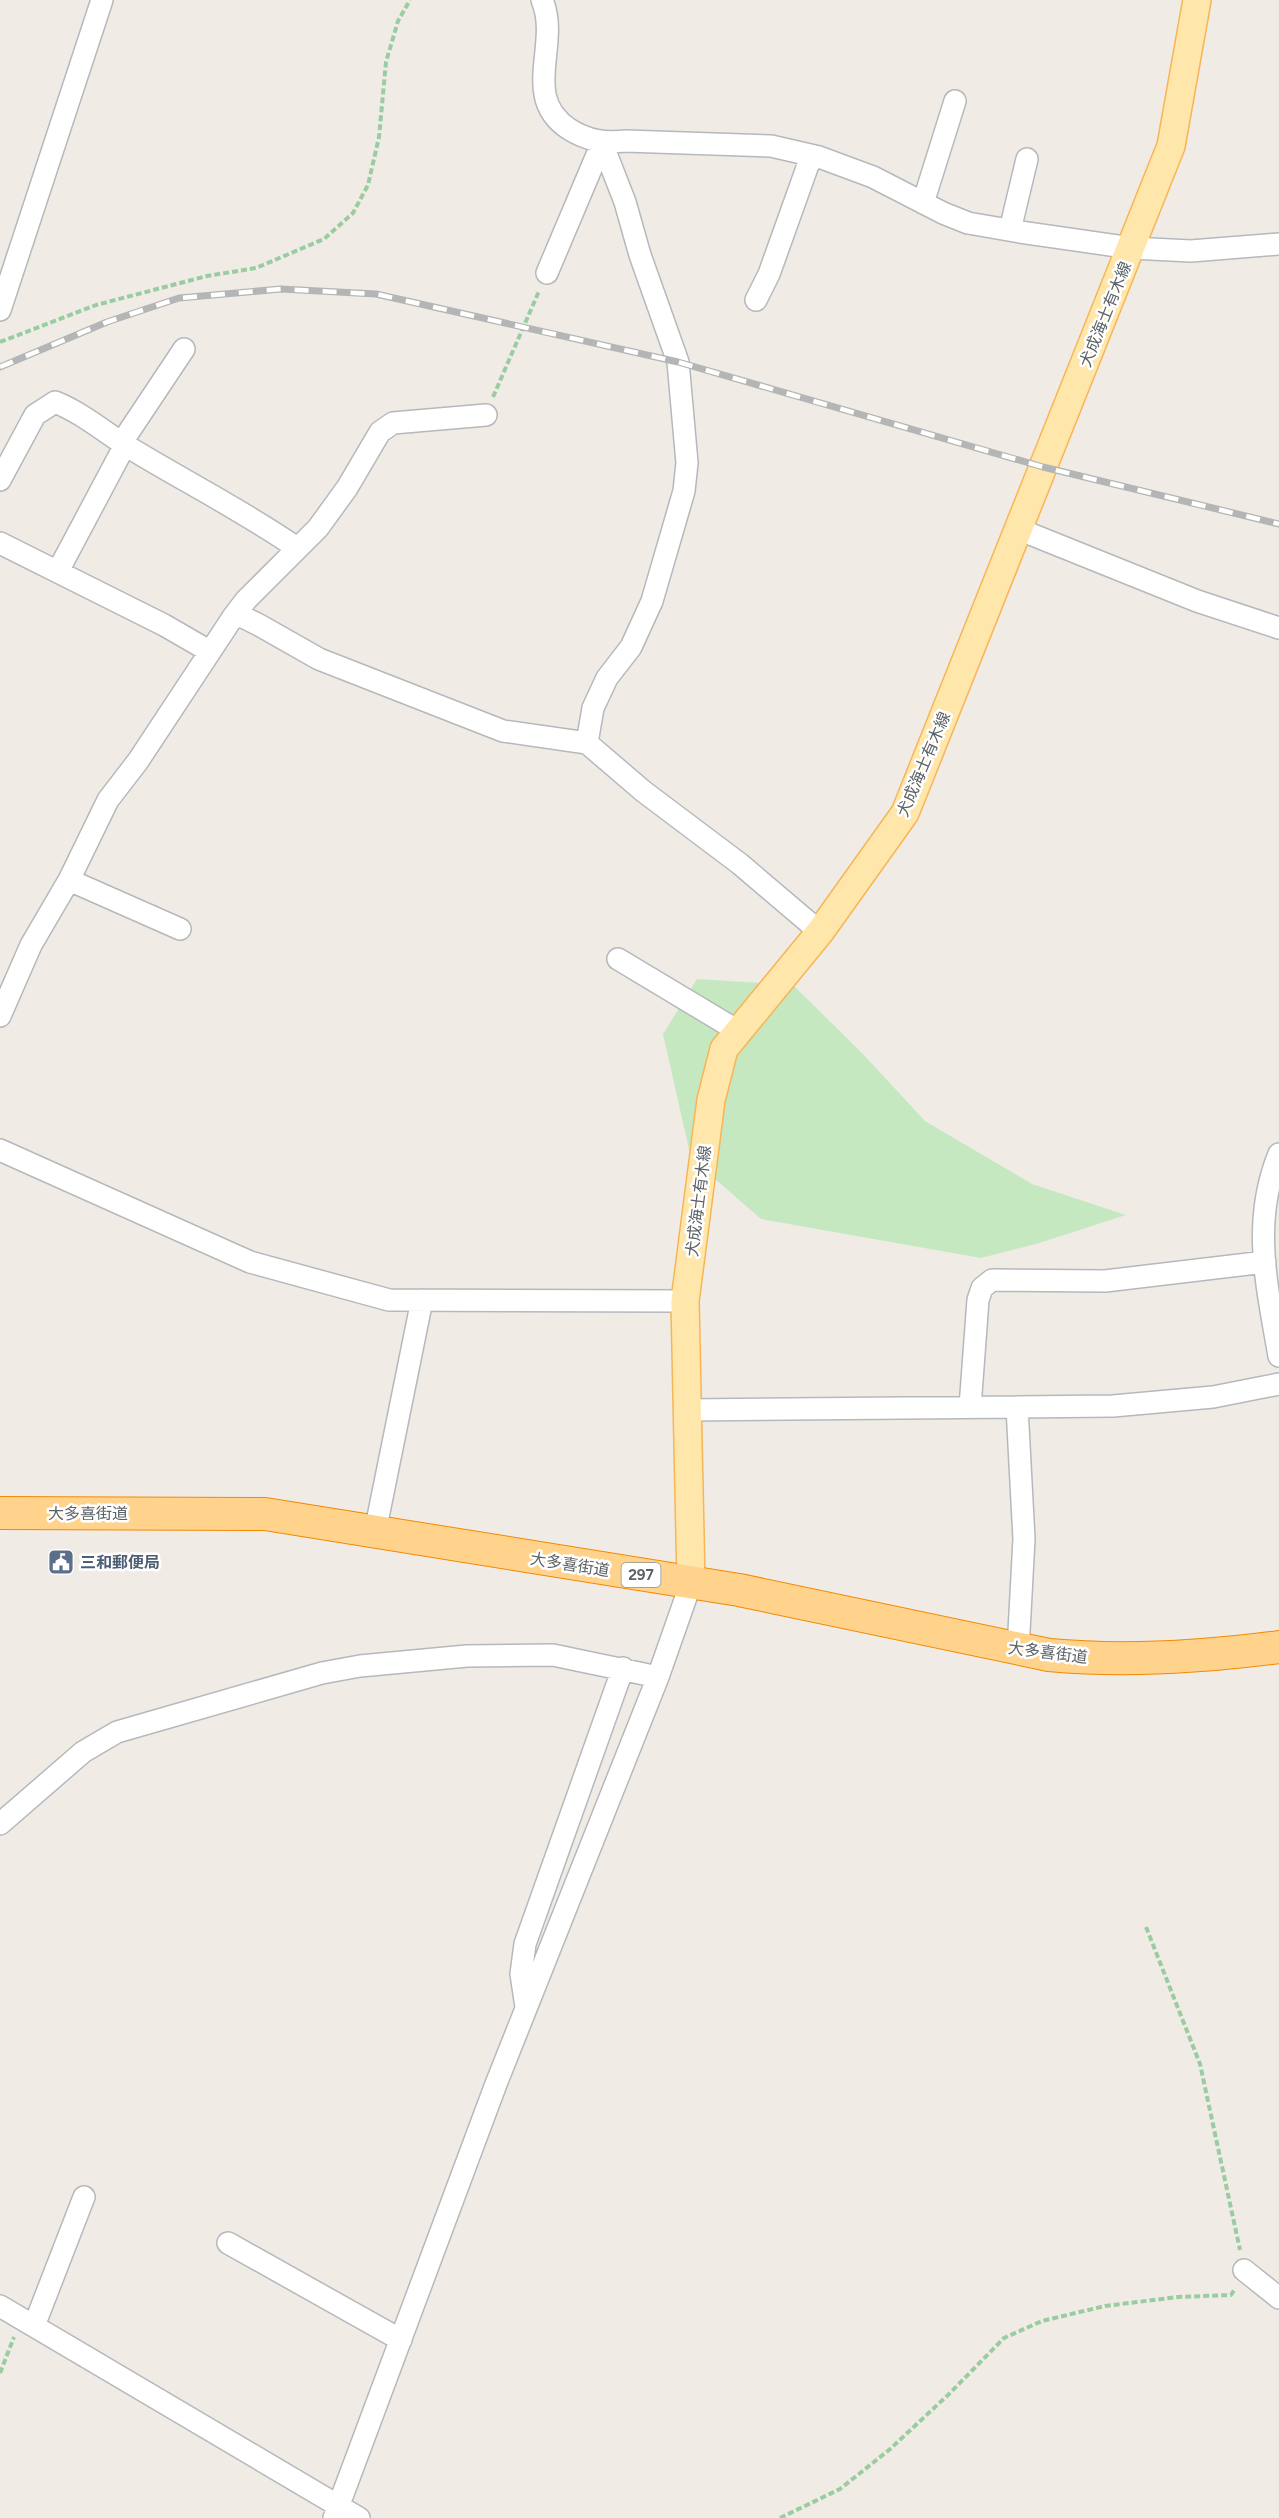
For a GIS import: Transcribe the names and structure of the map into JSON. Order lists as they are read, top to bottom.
{
  "streets": {
    "highway": ["大多喜街道", "297"],
    "main road": ["犬成海士有木線"]
  },
  "crossings": [
    ["犬成海士有木線", "大多喜街道"]
  ],
  "places": {
    "public building": ["三和郵便局"]
  }
}
